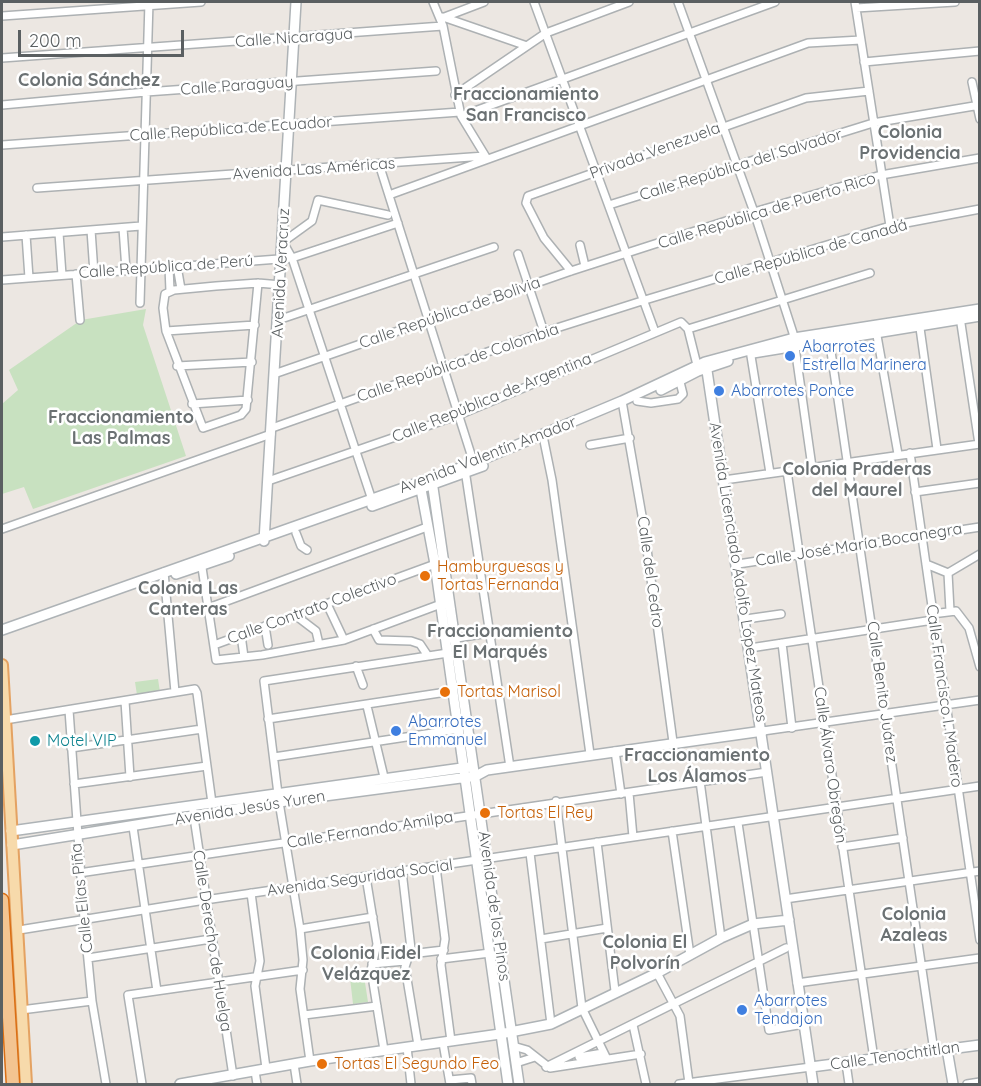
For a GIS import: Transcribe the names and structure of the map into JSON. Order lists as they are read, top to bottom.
{
  "streets": {
    "street": [
      "Calle Nicaragua",
      "Calle Paraguay",
      "Calle República de Ecuador",
      "Privada Venezuela",
      "Calle República del Salvador",
      "Avenida Las Américas",
      "Calle República de Puerto Rico",
      "Calle República de Canadá",
      "Calle República de Perú",
      "Avenida Veracruz",
      "Calle República de Bolivia",
      "Calle República de Colombia",
      "Calle República de Argentina",
      "Avenida Valentín Amador",
      "Calle José María Bocanegra",
      "Calle del Cedro",
      "Avenida Licenciado Adolfo López Mateos",
      "Calle Contrato Colectivo",
      "Calle Benito Juárez",
      "Calle Francisco I. Madero",
      "Calle Álvaro Obregón",
      "Avenida Jesús Yuren",
      "Calle Fernando Amilpa",
      "Avenida Seguridad Social",
      "Calle Elías Piña",
      "Avenida de los Pinos",
      "Calle Derecho de Huelga",
      "Calle Tenochtitlan"
    ]
  },
  "crossings": [
    ["Calle Nicaragua", "Avenida Veracruz"],
    ["Calle Paraguay", "Avenida Veracruz"],
    ["Calle República de Ecuador", "Avenida Veracruz"],
    ["Privada Venezuela", "Calle República de Bolivia"],
    ["Avenida Las Américas", "Avenida Veracruz"],
    ["Calle República de Puerto Rico", "Calle República de Bolivia"],
    ["Calle República de Canadá", "Calle República de Colombia"],
    ["Calle República de Perú", "Avenida Veracruz"],
    ["Avenida Veracruz", "Calle República de Bolivia"],
    ["Avenida Veracruz", "Calle República de Colombia"],
    ["Avenida Veracruz", "Calle República de Argentina"],
    ["Avenida Veracruz", "Avenida Valentín Amador"],
    ["Avenida Valentín Amador", "Calle del Cedro"],
    ["Avenida Valentín Amador", "Avenida Licenciado Adolfo López Mateos"],
    ["Avenida Valentín Amador", "Calle Benito Juárez"],
    ["Avenida Valentín Amador", "Avenida de los Pinos"],
    ["Calle José María Bocanegra", "Avenida Licenciado Adolfo López Mateos"],
    ["Calle José María Bocanegra", "Calle Benito Juárez"],
    ["Calle José María Bocanegra", "Calle Francisco I. Madero"],
    ["Calle José María Bocanegra", "Calle Álvaro Obregón"],
    ["Calle del Cedro", "Avenida Jesús Yuren"],
    ["Avenida Licenciado Adolfo López Mateos", "Avenida Jesús Yuren"],
    ["Avenida Licenciado Adolfo López Mateos", "Calle Fernando Amilpa"],
    ["Avenida Licenciado Adolfo López Mateos", "Avenida Seguridad Social"],
    ["Avenida Licenciado Adolfo López Mateos", "Calle Tenochtitlan"],
    ["Calle Contrato Colectivo", "Avenida de los Pinos"],
    ["Calle Benito Juárez", "Avenida Seguridad Social"],
    ["Calle Benito Juárez", "Calle Tenochtitlan"],
    ["Calle Francisco I. Madero", "Avenida Seguridad Social"],
    ["Calle Álvaro Obregón", "Avenida Seguridad Social"],
    ["Calle Álvaro Obregón", "Calle Tenochtitlan"],
    ["Avenida Jesús Yuren", "Calle Elías Piña"],
    ["Avenida Jesús Yuren", "Avenida de los Pinos"],
    ["Avenida Jesús Yuren", "Calle Derecho de Huelga"],
    ["Calle Fernando Amilpa", "Calle Elías Piña"],
    ["Calle Fernando Amilpa", "Avenida de los Pinos"],
    ["Calle Fernando Amilpa", "Calle Derecho de Huelga"],
    ["Avenida Seguridad Social", "Calle Elías Piña"],
    ["Avenida Seguridad Social", "Avenida de los Pinos"],
    ["Avenida Seguridad Social", "Calle Derecho de Huelga"]
  ],
  "districts": [
    "Colonia Sánchez",
    "Fraccionamiento San Francisco",
    "Colonia Providencia",
    "Fraccionamiento Las Palmas",
    "Colonia Praderas del Maurel",
    "Colonia Las Canteras",
    "Fraccionamiento El Marqués",
    "Fraccionamiento Los Álamos",
    "Colonia Azaleas",
    "Colonia El Polvorín",
    "Colonia Fidel Velázquez"
  ],
  "places": [
    "Abarrotes Estrella Marinera",
    "Abarrotes Ponce",
    "Hamburguesas y Tortas Fernanda",
    "Tortas Marisol",
    "Abarrotes Emmanuel",
    "Motel VIP",
    "Tortas El Rey",
    "Abarrotes Tendajon",
    "Tortas El Segundo Feo"
  ],
  "scale_bar": "200 m"
}
